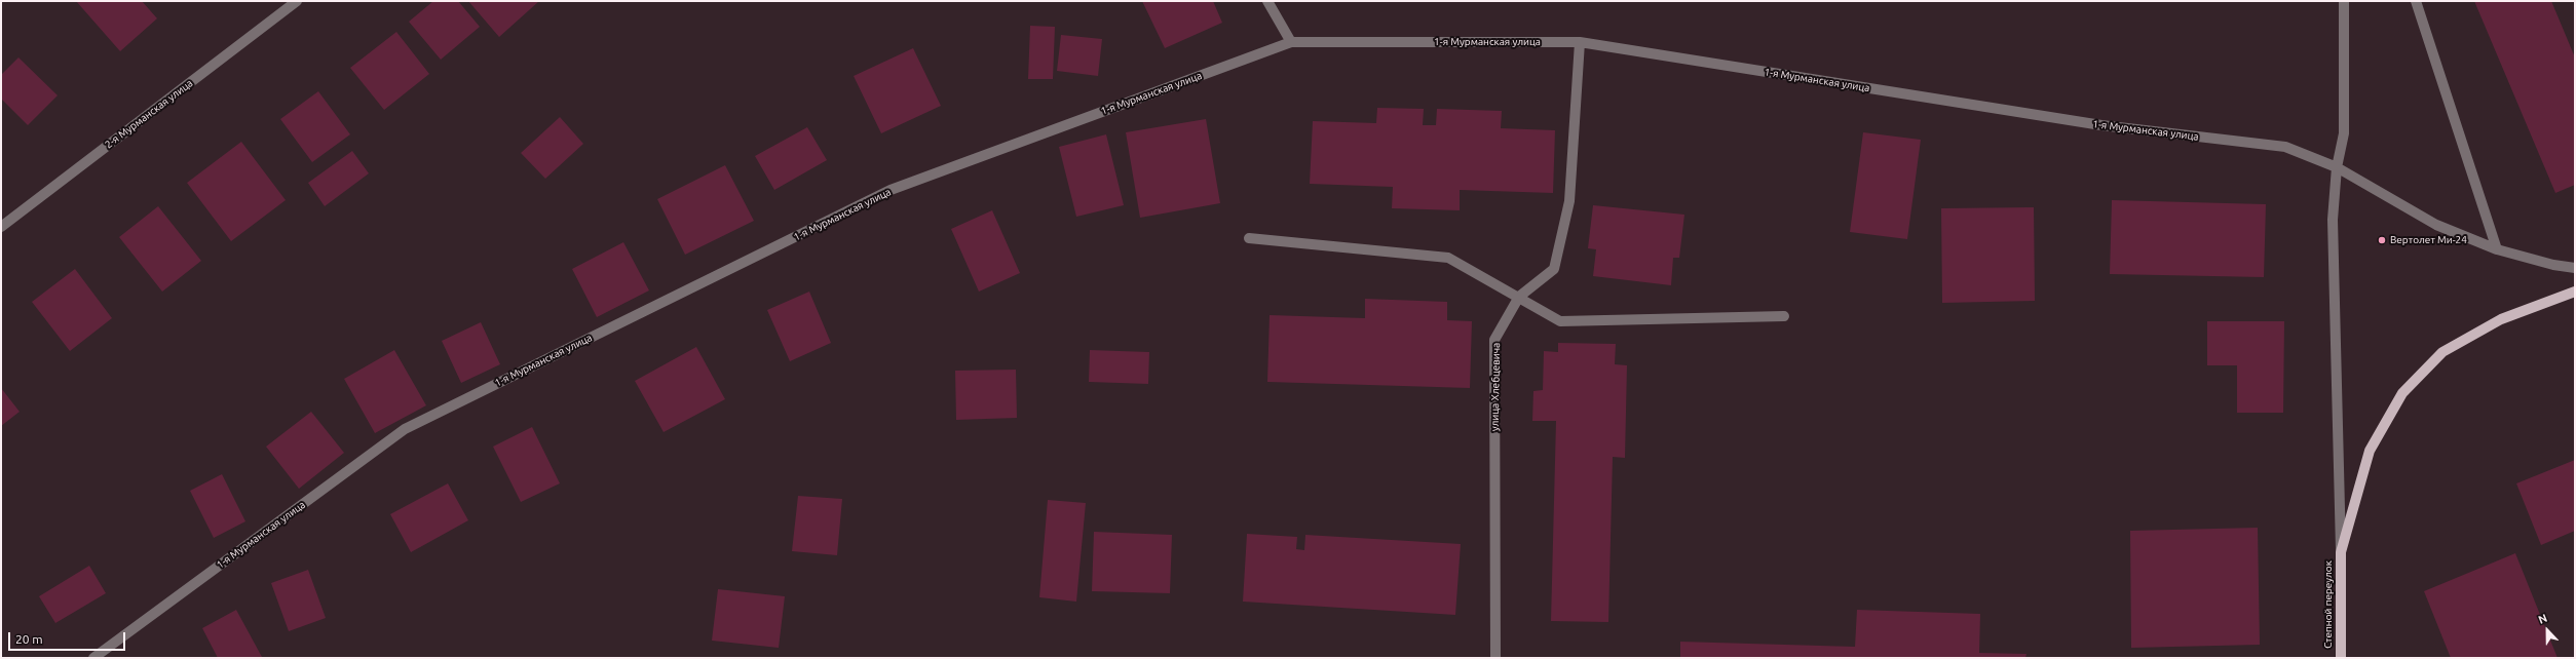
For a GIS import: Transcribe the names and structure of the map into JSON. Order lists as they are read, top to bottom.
{
  "streets": {
    "main road": ["Степной переулок"],
    "street": ["1-я Мурманская улица", "2-я Мурманская улица", "улица Хлебцевича"]
  },
  "crossings": [
    ["1-я Мурманская улица", "улица Хлебцевича"]
  ],
  "places": ["Вертолет Ми-24"],
  "scale_bar": "20 m",
  "north": "top"
}
